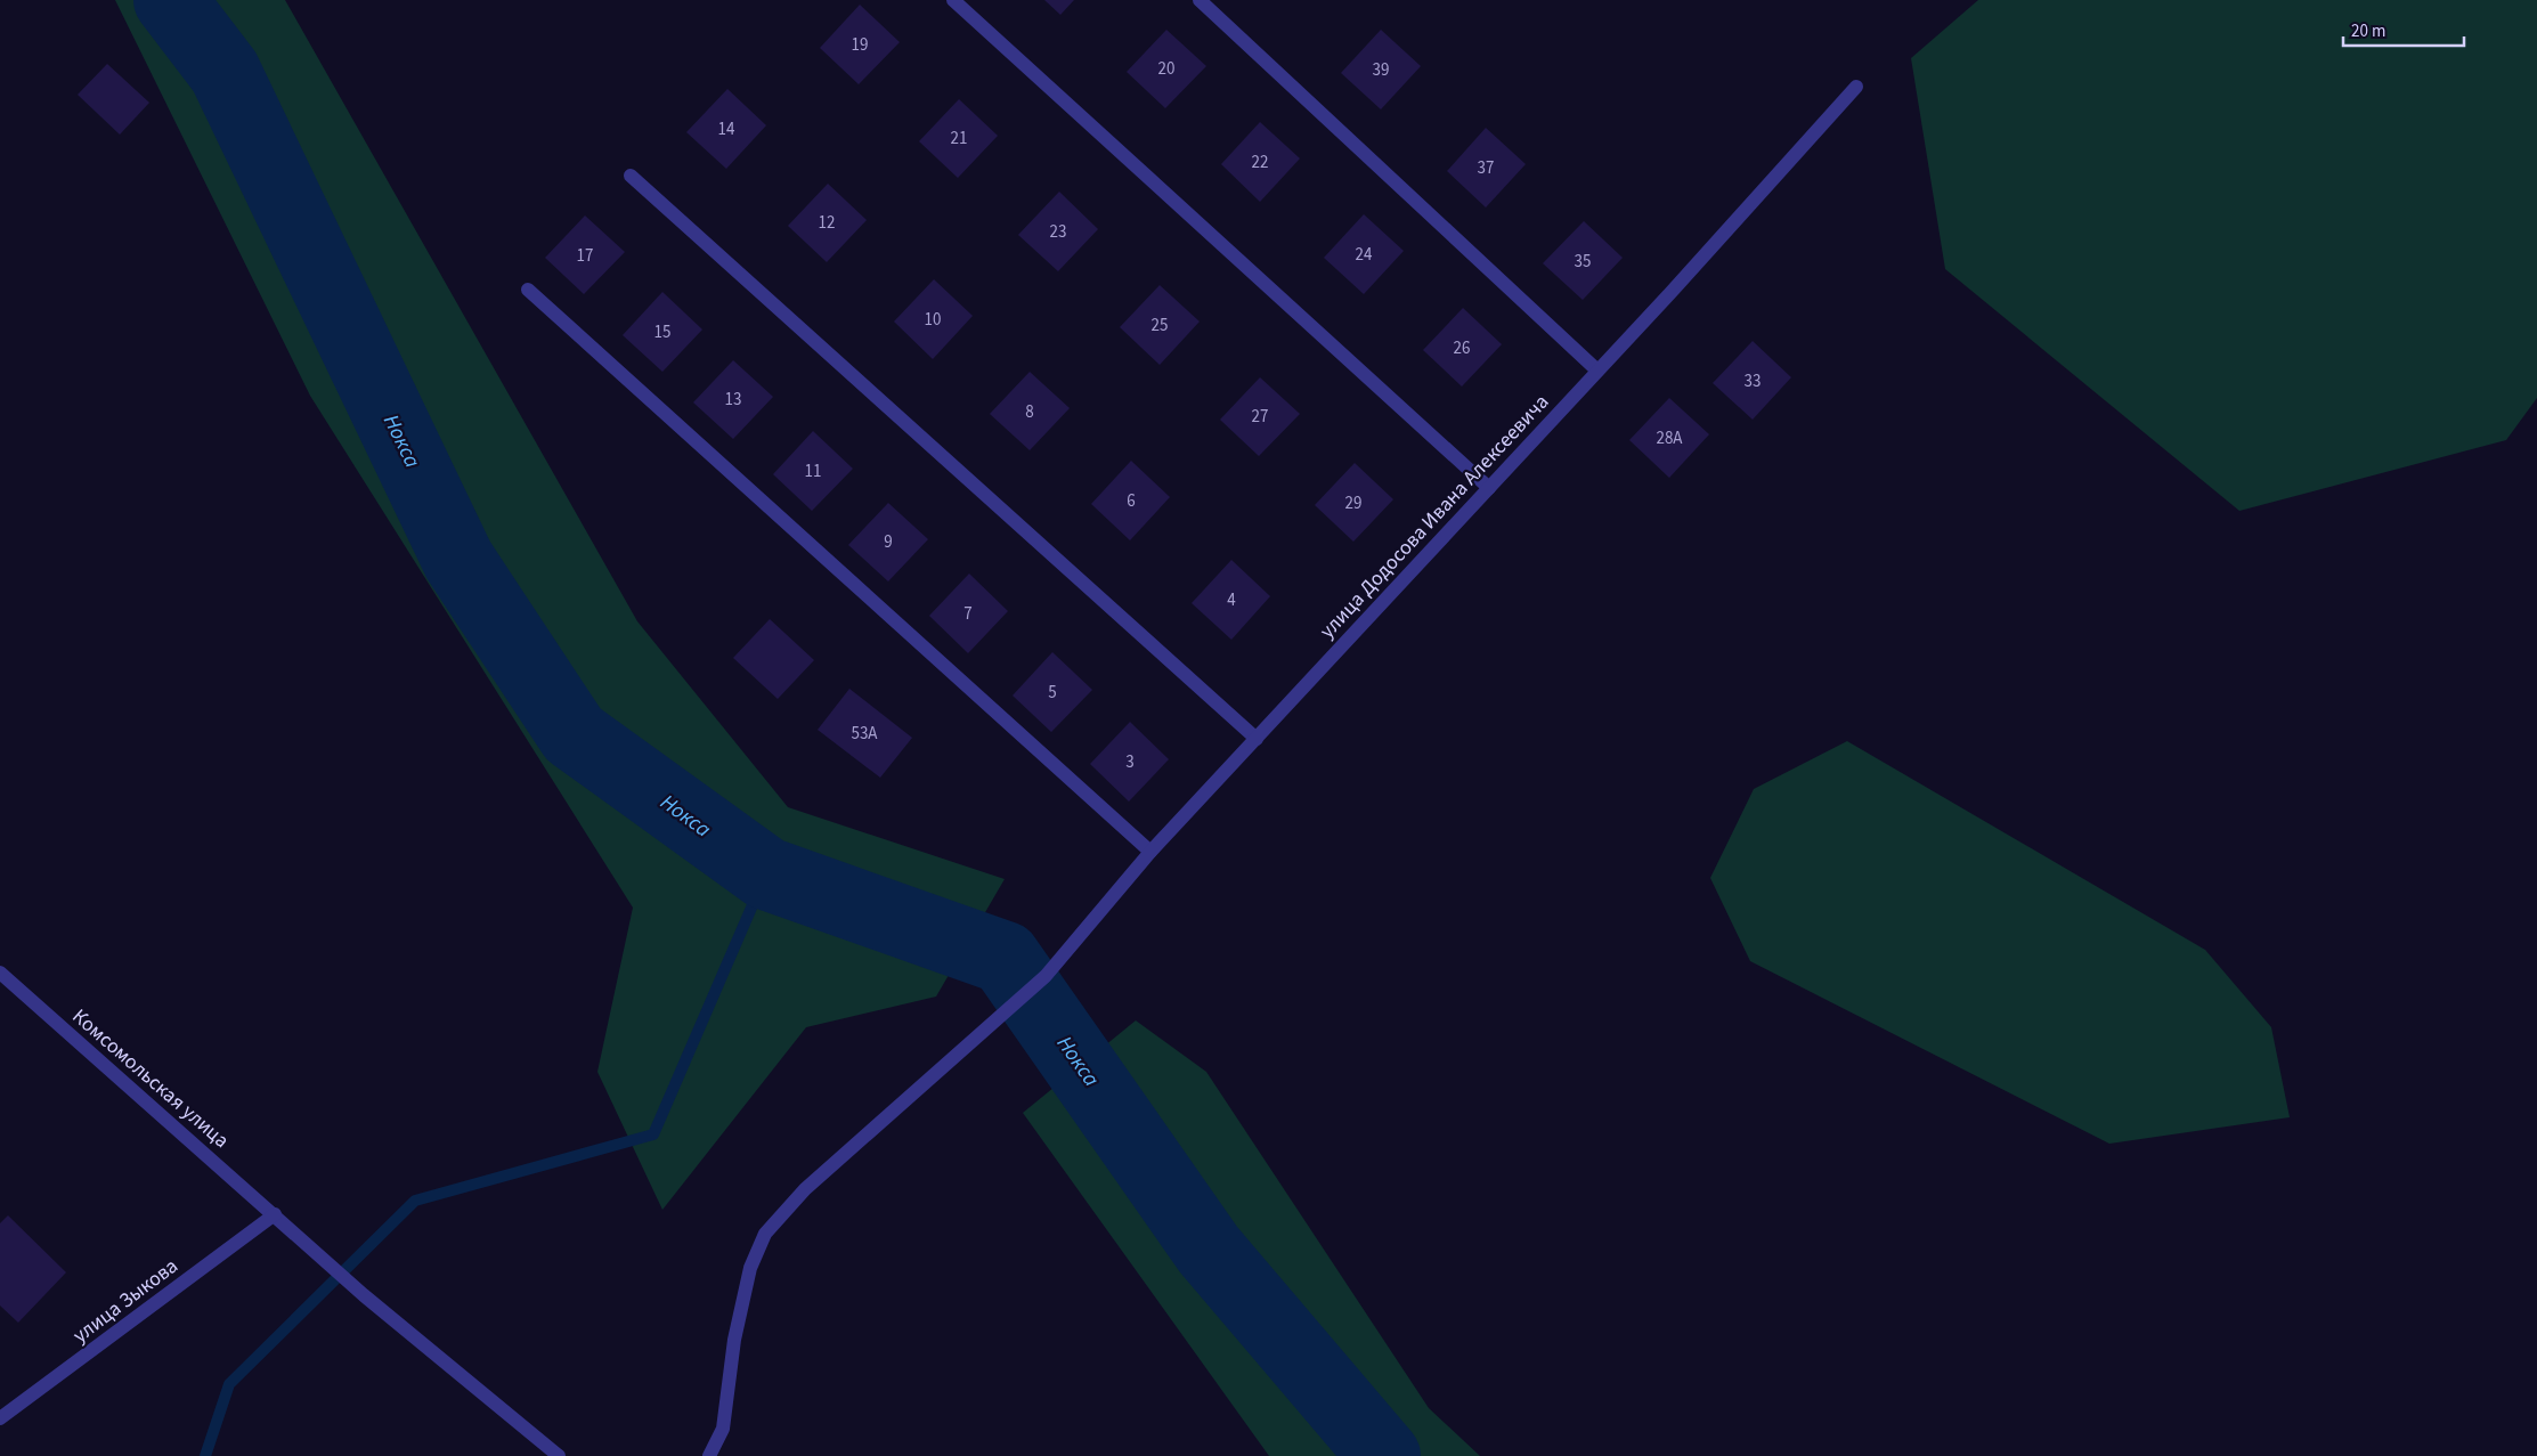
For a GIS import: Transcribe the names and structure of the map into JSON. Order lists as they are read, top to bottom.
{
  "streets": {
    "street": ["улица Додосова Ивана Алексеевича", "Комсомольская улица", "улица Зыкова"]
  },
  "crossings": [
    ["Комсомольская улица", "улица Зыкова"]
  ],
  "water": ["Нокса"],
  "house_numbers": [
    "19",
    "20",
    "39",
    "14",
    "21",
    "22",
    "37",
    "12",
    "23",
    "24",
    "17",
    "35",
    "10",
    "25",
    "15",
    "26",
    "33",
    "13",
    "8",
    "27",
    "28А",
    "11",
    "6",
    "29",
    "9",
    "4",
    "7",
    "5",
    "53А",
    "3"
  ],
  "scale_bar": "20 m"
}
